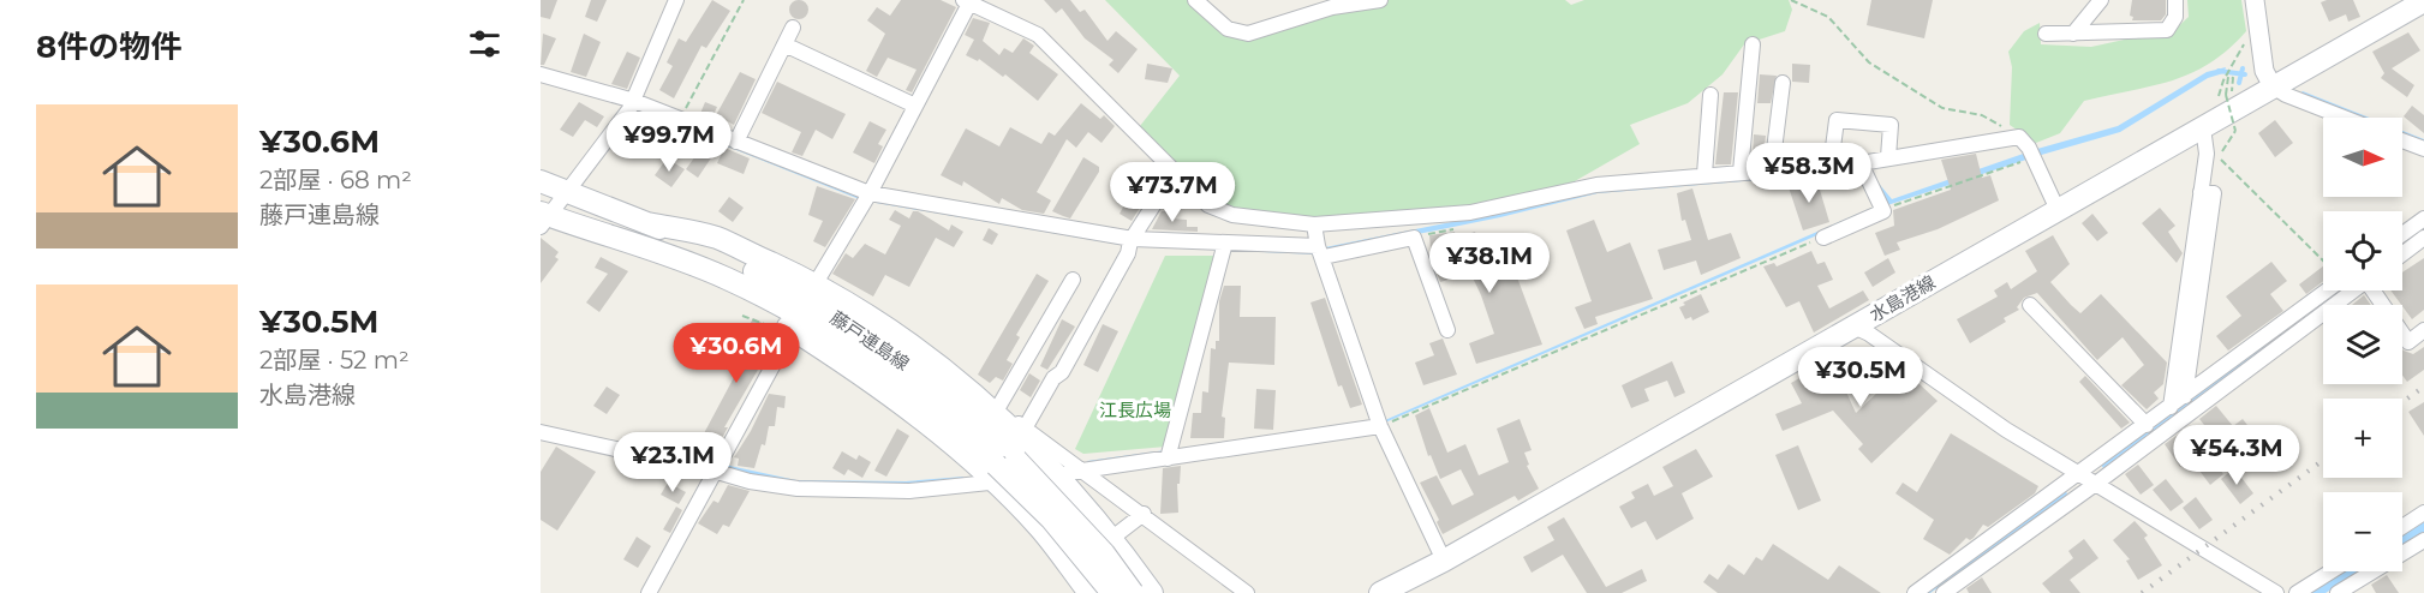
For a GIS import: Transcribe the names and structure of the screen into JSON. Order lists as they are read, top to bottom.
{
  "streets": {
    "main road": ["水島港線", "藤戸連島線"]
  },
  "parks": ["江長広場"],
  "north": "right",
  "page": {
    "heading": "8件の物件",
    "list": [
      {
        "name": "¥30.6M",
        "note": "2部屋 · 68 m² · 藤戸連島線"
      },
      {
        "name": "¥30.5M",
        "note": "2部屋 · 52 m² · 水島港線"
      }
    ],
    "price": [
      "¥99.7M",
      "¥58.3M",
      "¥73.7M",
      "¥38.1M",
      "¥30.6M",
      "¥30.5M",
      "¥54.3M",
      "¥23.1M"
    ],
    "map_buttons": ["+", "−"]
  }
}
